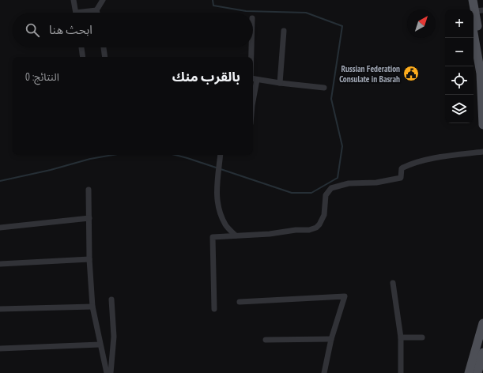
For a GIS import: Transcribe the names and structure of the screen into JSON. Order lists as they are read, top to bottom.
{
  "places": {
    "public building": ["Russian Federation Consulate in Basrah"]
  },
  "north": "top right",
  "page": {
    "map_buttons": ["+", "−"],
    "search": "ابحث هنا",
    "heading": ["بالقرب منك", "النتائج: 0"]
  }
}
